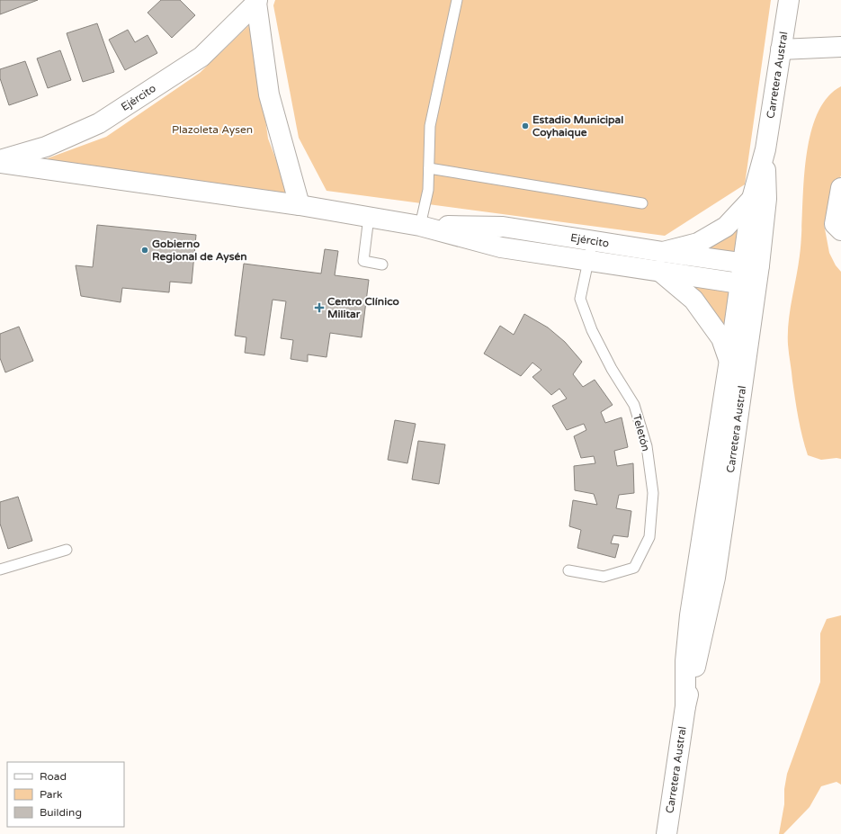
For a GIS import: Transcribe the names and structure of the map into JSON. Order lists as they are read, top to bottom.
{
  "streets": {
    "main road": ["Carretera Austral", "Ejército"],
    "lane": ["Teletón"]
  },
  "crossings": [
    ["Carretera Austral", "Ejército"],
    ["Ejército", "Teletón"]
  ],
  "parks": ["Plazoleta Aysen"],
  "places": {
    "other": ["Estadio Municipal Coyhaique", "Gobierno Regional de Aysén"],
    "health": ["Centro Clínico Militar"]
  },
  "legend": ["Road", "Park", "Building"]
}
